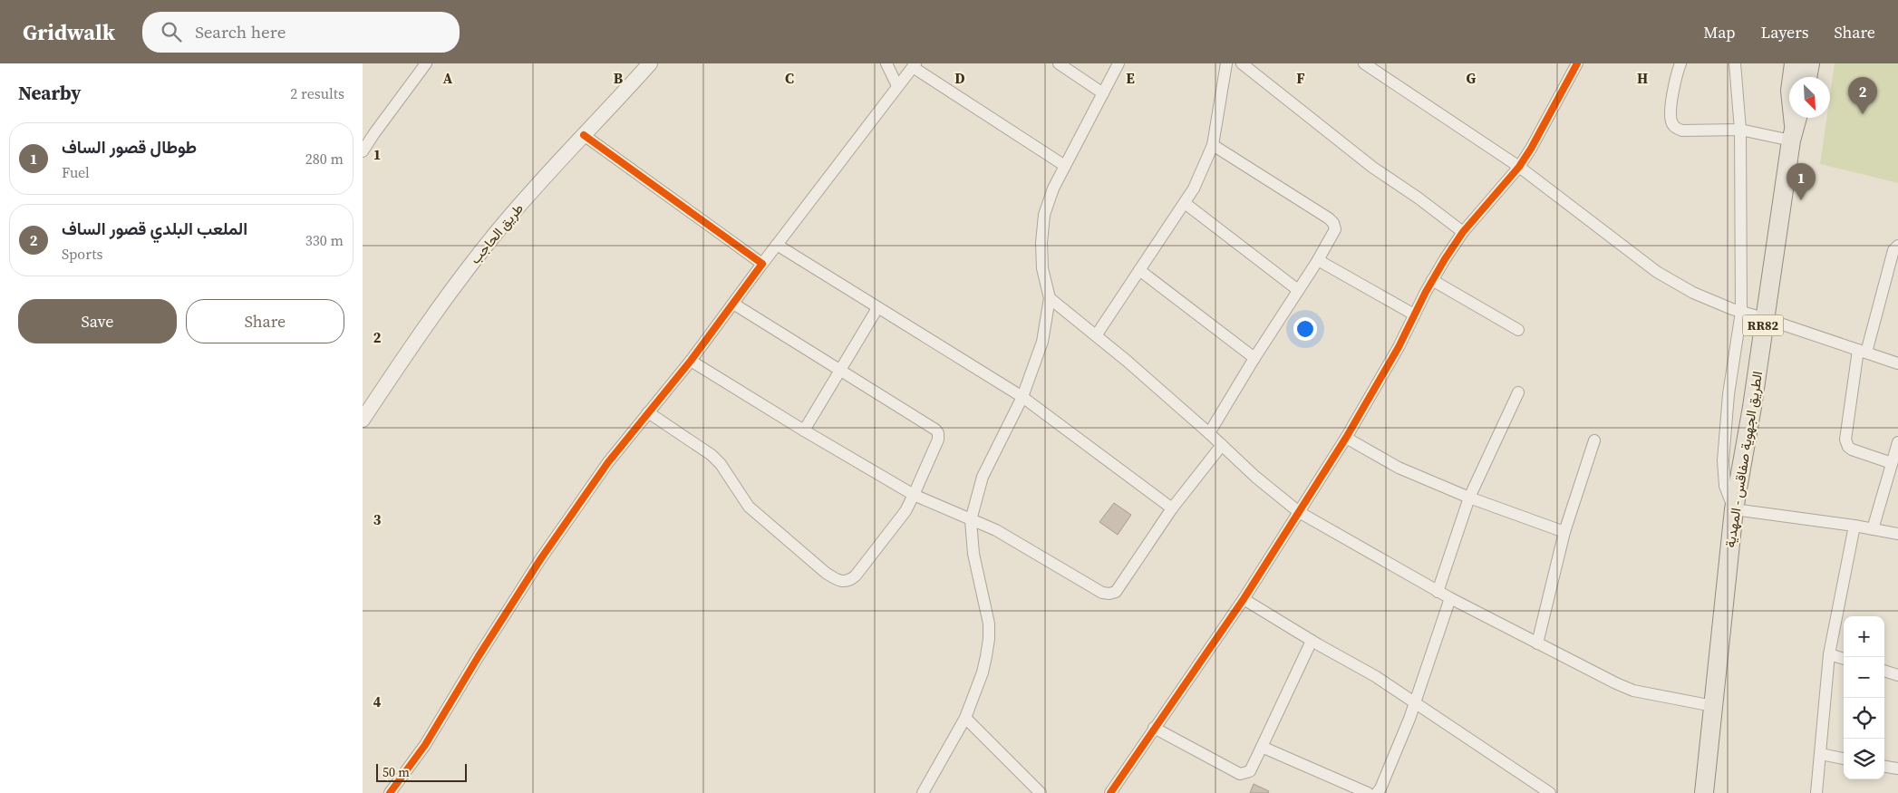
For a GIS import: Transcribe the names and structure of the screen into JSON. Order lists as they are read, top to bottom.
{
  "streets": {
    "main road": ["RR82", "الطريق الجهوية صفاقس - المهدية"],
    "street": ["طريق الحاجب"]
  },
  "scale_bar": "50 m",
  "north": "bottom right",
  "page": {
    "header": "Gridwalk",
    "search": "Search here",
    "nav": ["Map", "Layers", "Share"],
    "heading": ["Nearby", "2 results"],
    "pins": ["2", "1"],
    "list": [
      {
        "mark": "1",
        "name": "طوطال قصور الساف",
        "note": "Fuel",
        "value": "280 m"
      },
      {
        "mark": "2",
        "name": "الملعب البلدي قصور الساف",
        "note": "Sports",
        "value": "330 m"
      }
    ],
    "buttons": ["Save", "Share"],
    "map_buttons": ["+", "−"],
    "scale": "50 m"
  },
  "grid": {
    "columns": [
      "A",
      "B",
      "C",
      "D",
      "E",
      "F",
      "G",
      "H"
    ],
    "rows": [
      "1",
      "2",
      "3",
      "4"
    ]
  }
}
